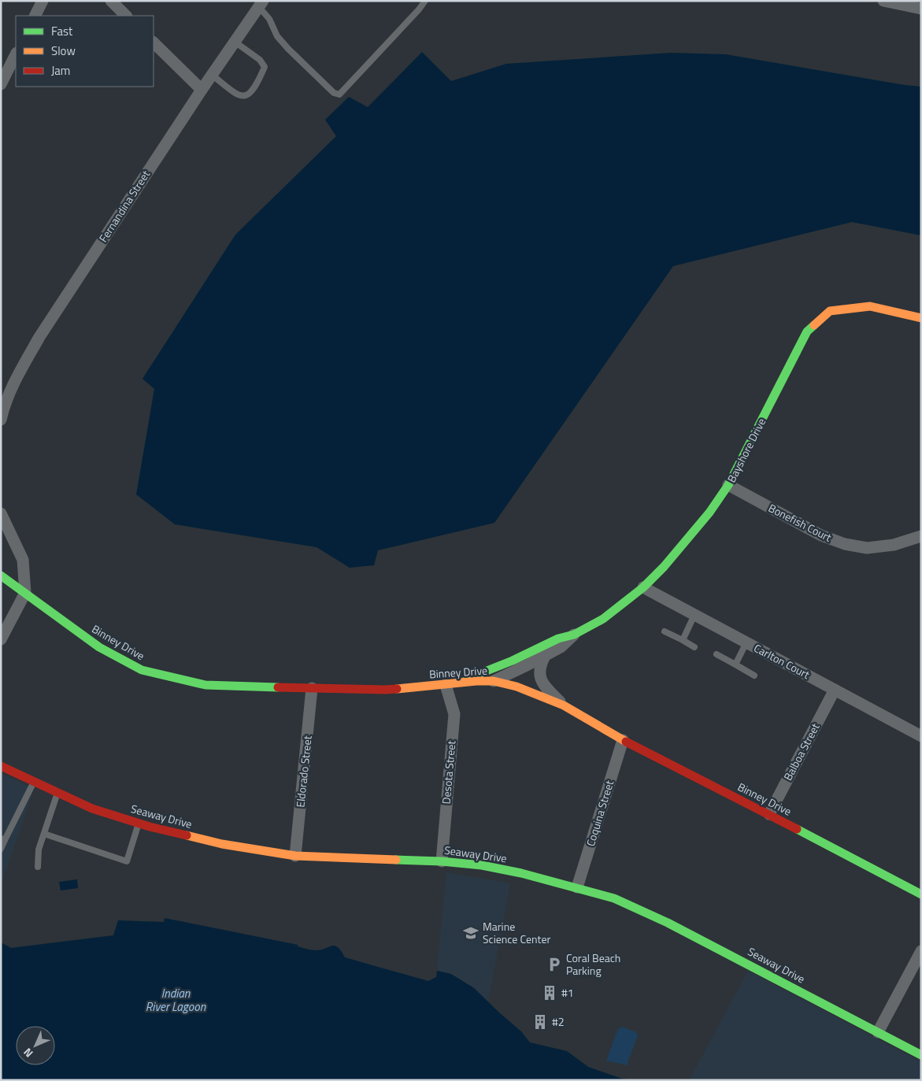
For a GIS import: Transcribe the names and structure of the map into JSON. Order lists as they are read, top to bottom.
{
  "streets": {
    "street": [
      "Fernandina Street",
      "Bayshore Drive",
      "Bonefish Court",
      "Binney Drive",
      "Carlton Court",
      "Balboa Street",
      "Eldorado Street",
      "Desota Street",
      "Coquina Street",
      "Seaway Drive"
    ]
  },
  "crossings": [
    ["Bayshore Drive", "Bonefish Court"],
    ["Bayshore Drive", "Binney Drive"],
    ["Bayshore Drive", "Carlton Court"],
    ["Bayshore Drive", "Desota Street"],
    ["Binney Drive", "Balboa Street"],
    ["Binney Drive", "Eldorado Street"],
    ["Binney Drive", "Desota Street"],
    ["Binney Drive", "Coquina Street"],
    ["Carlton Court", "Balboa Street"],
    ["Eldorado Street", "Seaway Drive"],
    ["Desota Street", "Seaway Drive"],
    ["Coquina Street", "Seaway Drive"]
  ],
  "water": ["Indian River Lagoon"],
  "places": {
    "school or university": ["Marine Science Center"],
    "parking": ["Coral Beach Parking"],
    "building": ["#1", "#2"]
  },
  "legend": ["Fast", "Slow", "Jam"],
  "north": "bottom left"
}
